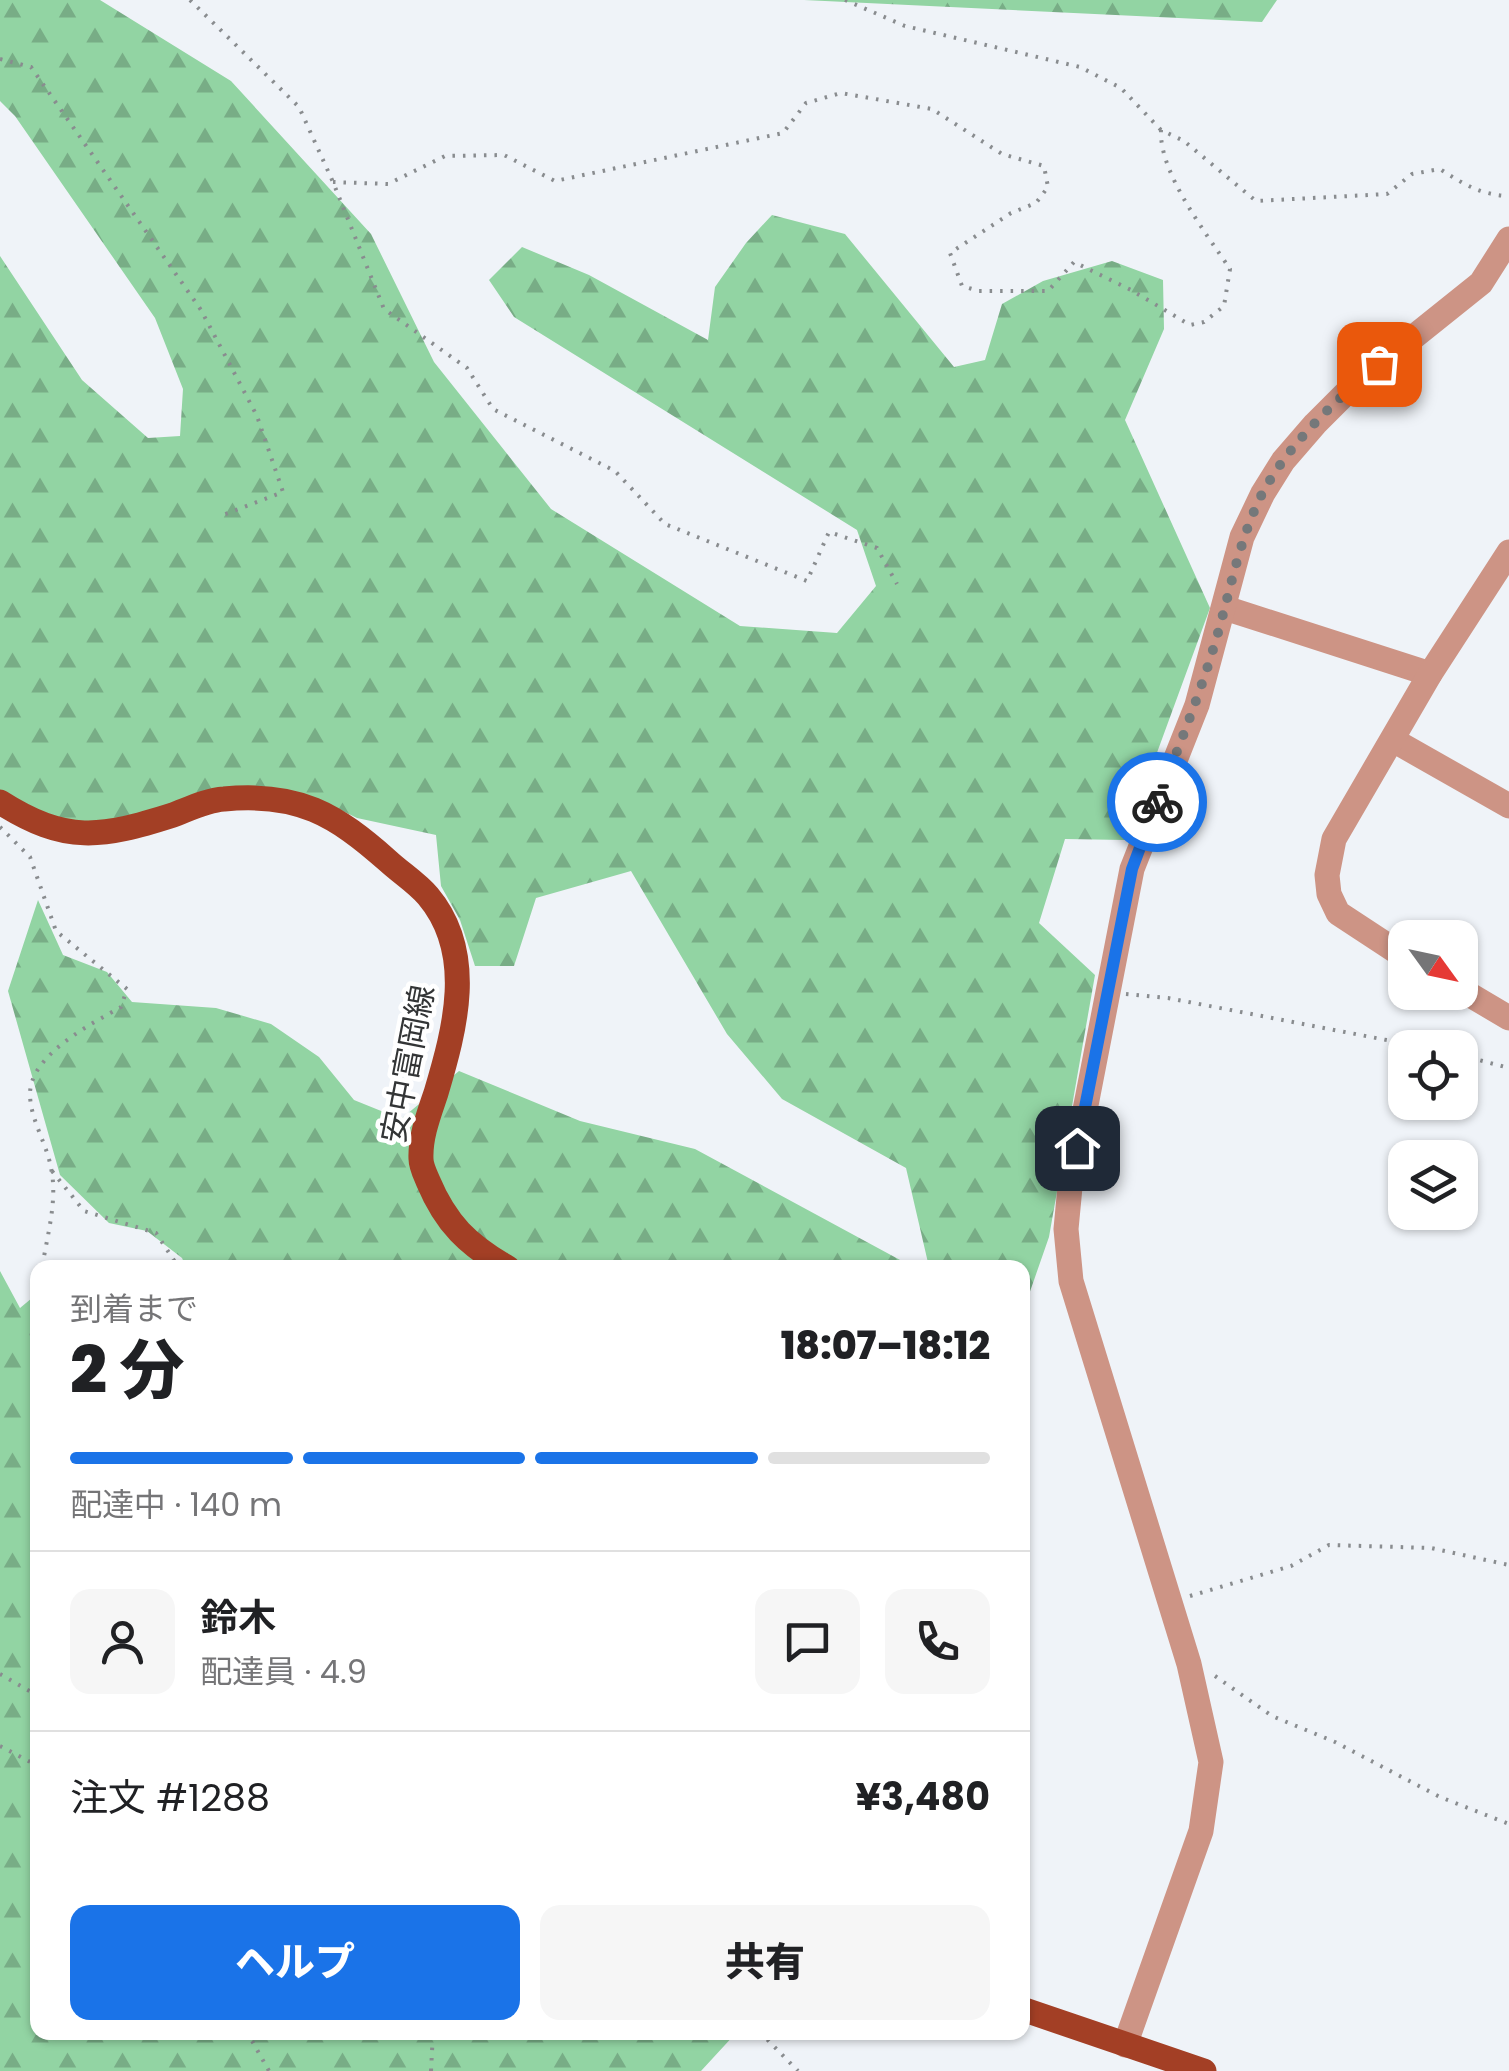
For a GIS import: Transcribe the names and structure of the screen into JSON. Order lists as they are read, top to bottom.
{
  "streets": {
    "main road": ["安中富岡線"]
  },
  "north": "bottom right",
  "page": {
    "heading": ["2 分", "到着まで", "18:07–18:12"],
    "panel": [
      "鈴木",
      "配達員 · 4.9",
      "注文 #1288",
      "¥3,480"
    ],
    "bar": "配達中 · 140 m",
    "buttons": ["ヘルプ", "共有"]
  }
}
